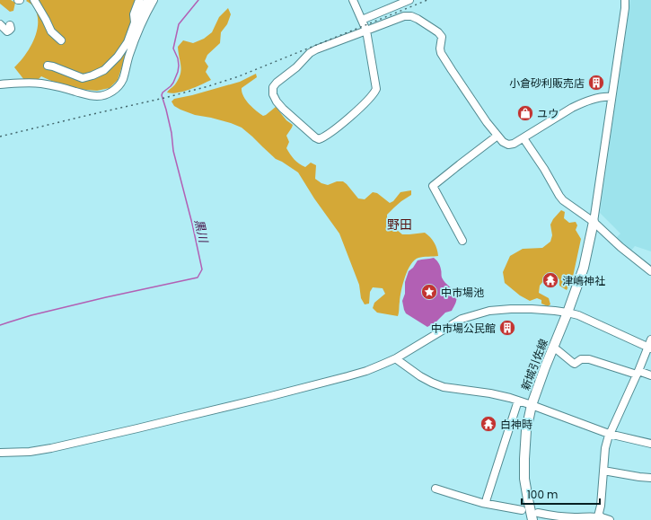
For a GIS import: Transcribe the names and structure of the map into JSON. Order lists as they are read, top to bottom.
{
  "streets": {
    "main road": ["新城引佐線"]
  },
  "districts": ["野田"],
  "water": ["黒川"],
  "places": {
    "building": ["小倉砂利販売店", "中市場公民館"],
    "shop": ["ユウ"],
    "temple": ["津嶋神社", "白神時"],
    "place": ["中市場池"]
  },
  "scale_bar": "100 m"
}
